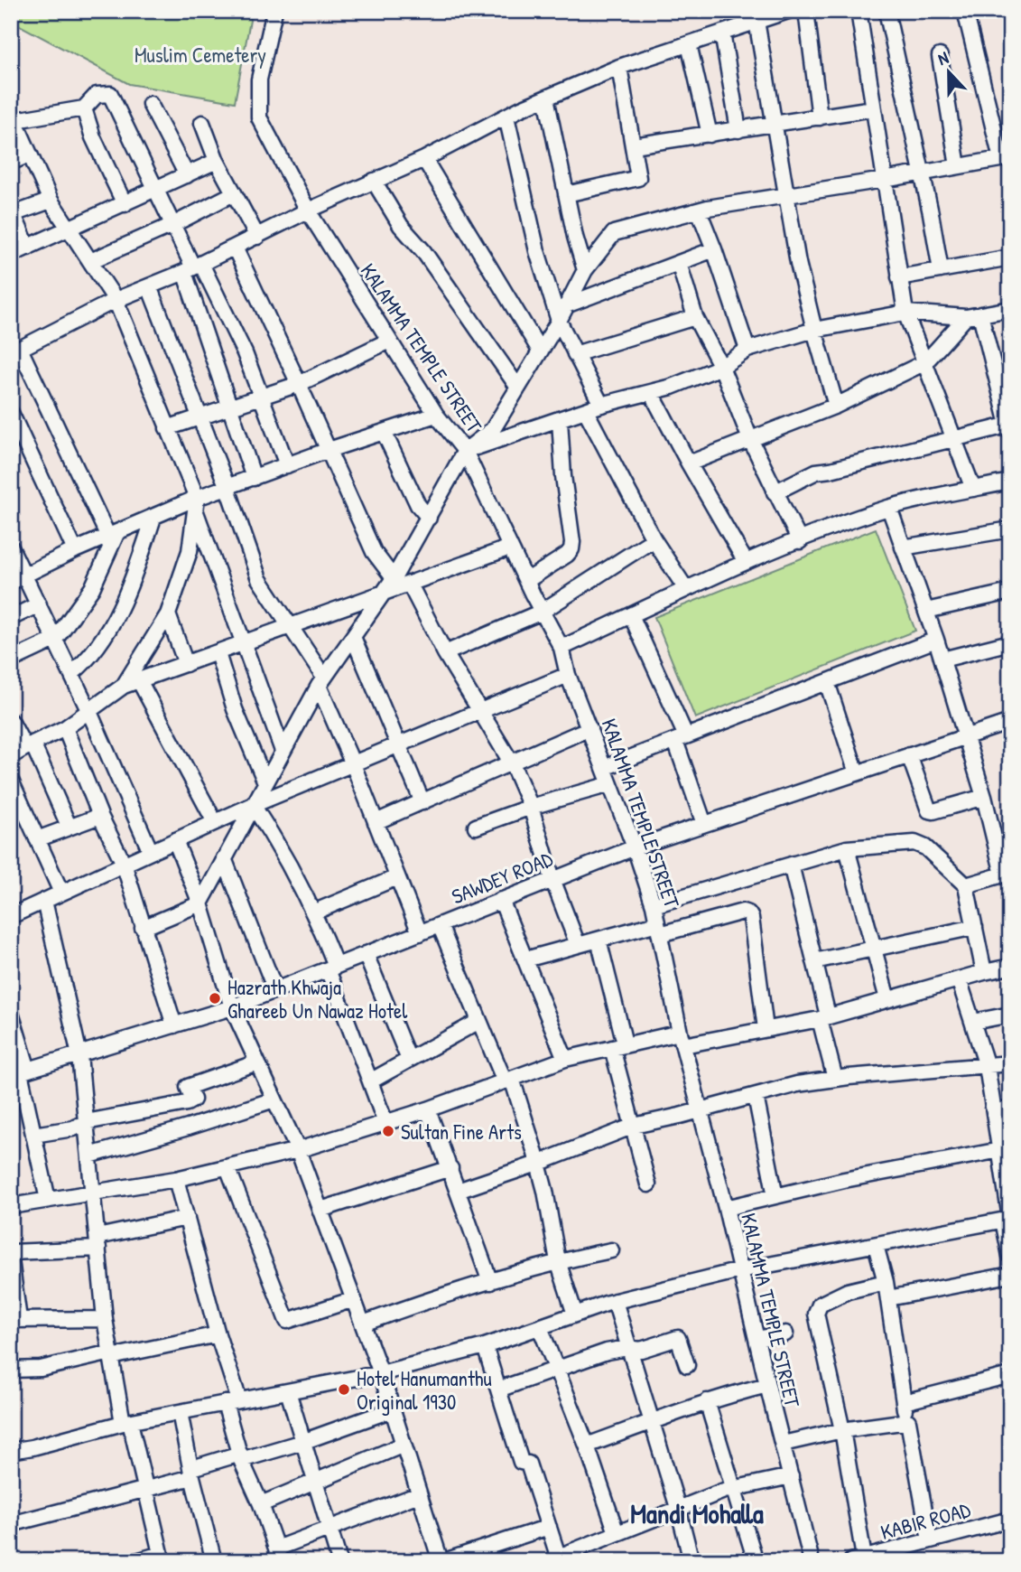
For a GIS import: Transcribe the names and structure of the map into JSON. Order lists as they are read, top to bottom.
{
  "streets": {
    "street": ["KALAMMA TEMPLE STREET", "SAWDEY ROAD", "KABIR ROAD"]
  },
  "crossings": [
    ["KALAMMA TEMPLE STREET", "SAWDEY ROAD"]
  ],
  "districts": ["Mandi Mohalla"],
  "parks": ["Muslim Cemetery"],
  "places": ["Hazrath Khwaja Ghareeb Un Nawaz Hotel", "Sultan Fine Arts", "Hotel Hanumanthu Original 1930"],
  "north": "top"
}
